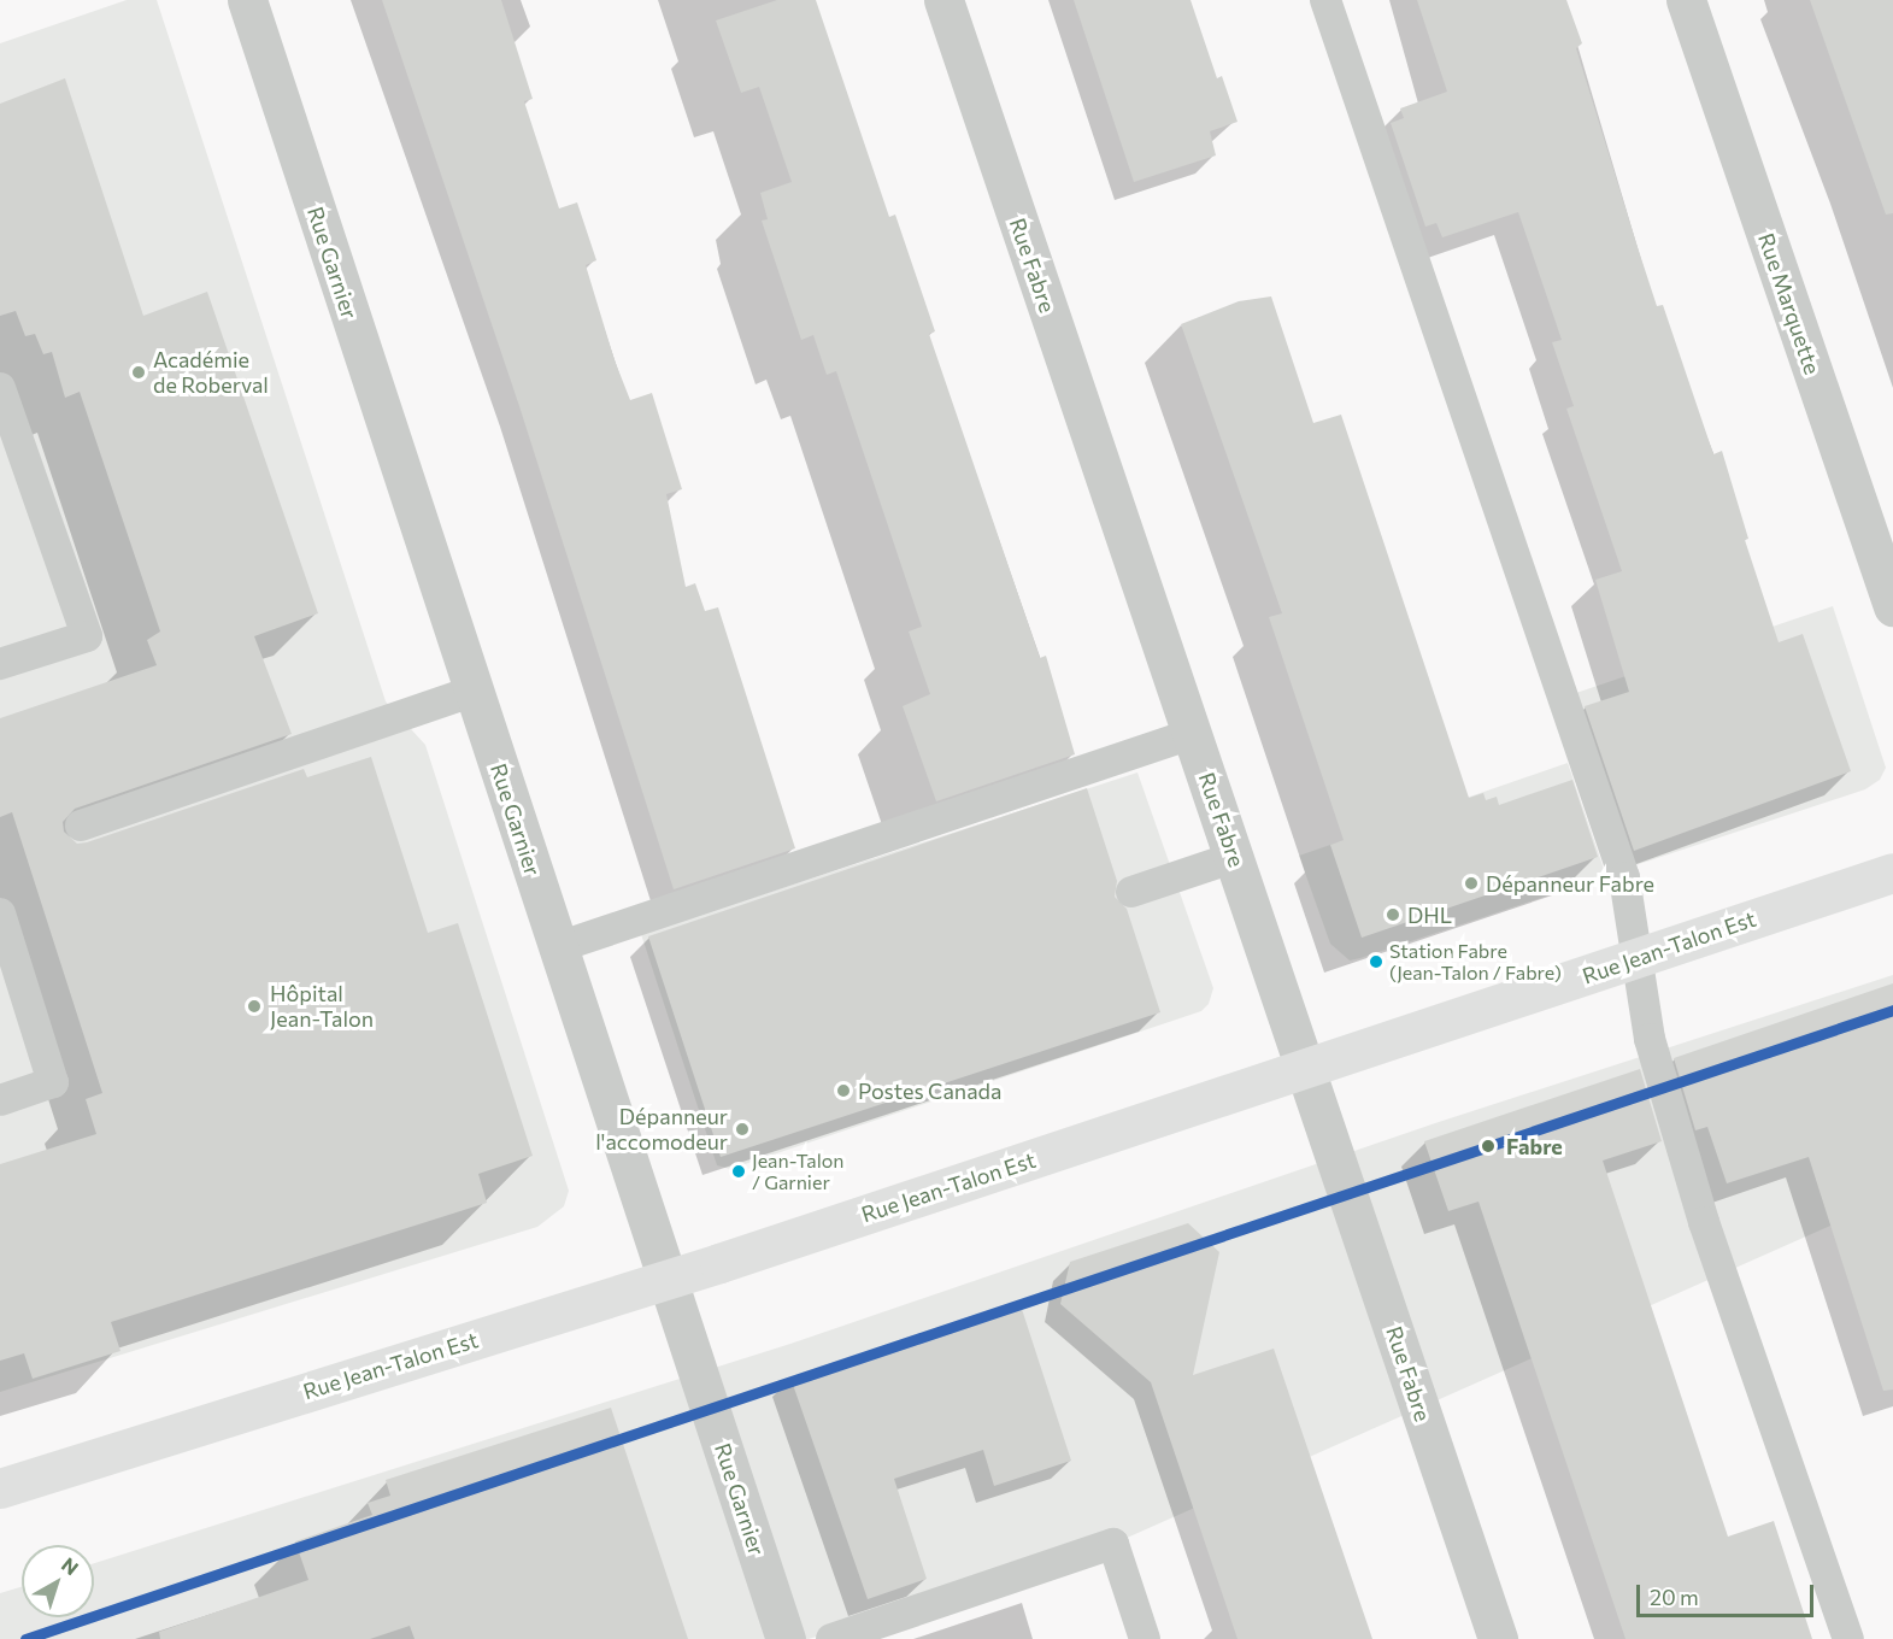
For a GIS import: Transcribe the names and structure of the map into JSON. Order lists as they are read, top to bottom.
{
  "streets": {
    "main road": ["Rue Jean-Talon Est"],
    "street": ["Rue Garnier", "Rue Fabre", "Rue Marquette"]
  },
  "crossings": [
    ["Rue Garnier", "Rue Jean-Talon Est"],
    ["Rue Fabre", "Rue Jean-Talon Est"]
  ],
  "places": [
    "Académie de Roberval",
    "Dépanneur Fabre",
    "DHL",
    "Station Fabre (Jean-Talon / Fabre)",
    "Hôpital Jean-Talon",
    "Postes Canada",
    "Dépanneur l'accomodeur",
    "Fabre",
    "Jean-Talon / Garnier"
  ],
  "scale_bar": "20 m",
  "north": "top right"
}
